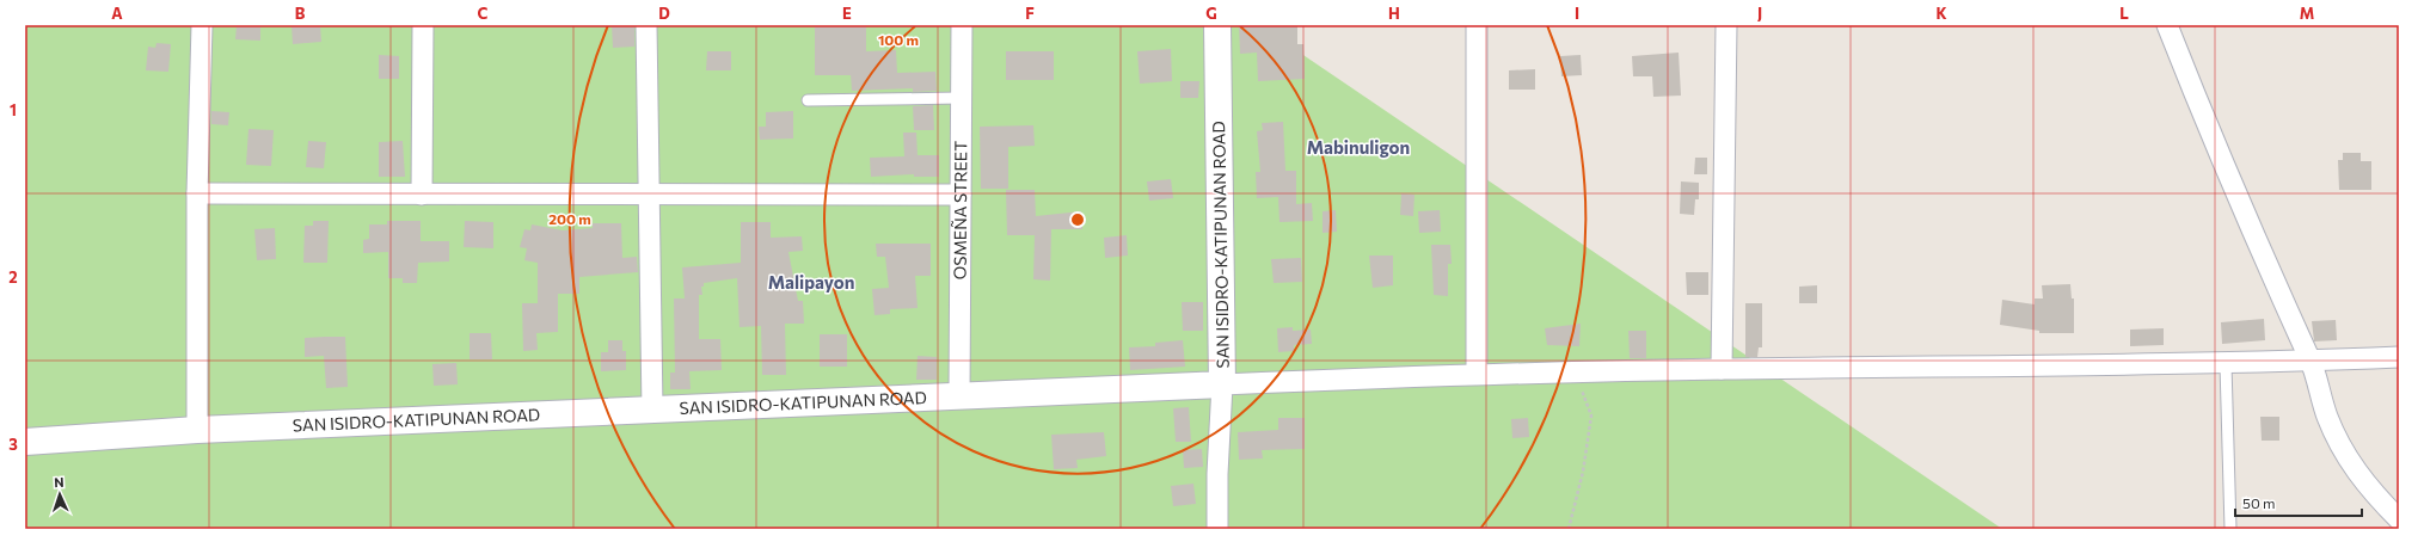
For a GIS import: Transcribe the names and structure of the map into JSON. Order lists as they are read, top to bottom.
{
  "streets": {
    "street": ["OSMEÑA STREET", "SAN ISIDRO-KATIPUNAN ROAD"]
  },
  "crossings": [
    ["OSMEÑA STREET", "SAN ISIDRO-KATIPUNAN ROAD"]
  ],
  "districts": ["Mabinuligon", "Malipayon"],
  "scale_bar": "50 m",
  "north": "top",
  "grid": {
    "columns": [
      "A",
      "B",
      "C",
      "D",
      "E",
      "F",
      "G",
      "H",
      "I",
      "J",
      "K",
      "L",
      "M"
    ],
    "rows": ["1", "2", "3"]
  },
  "rings": ["100 m", "200 m"]
}
